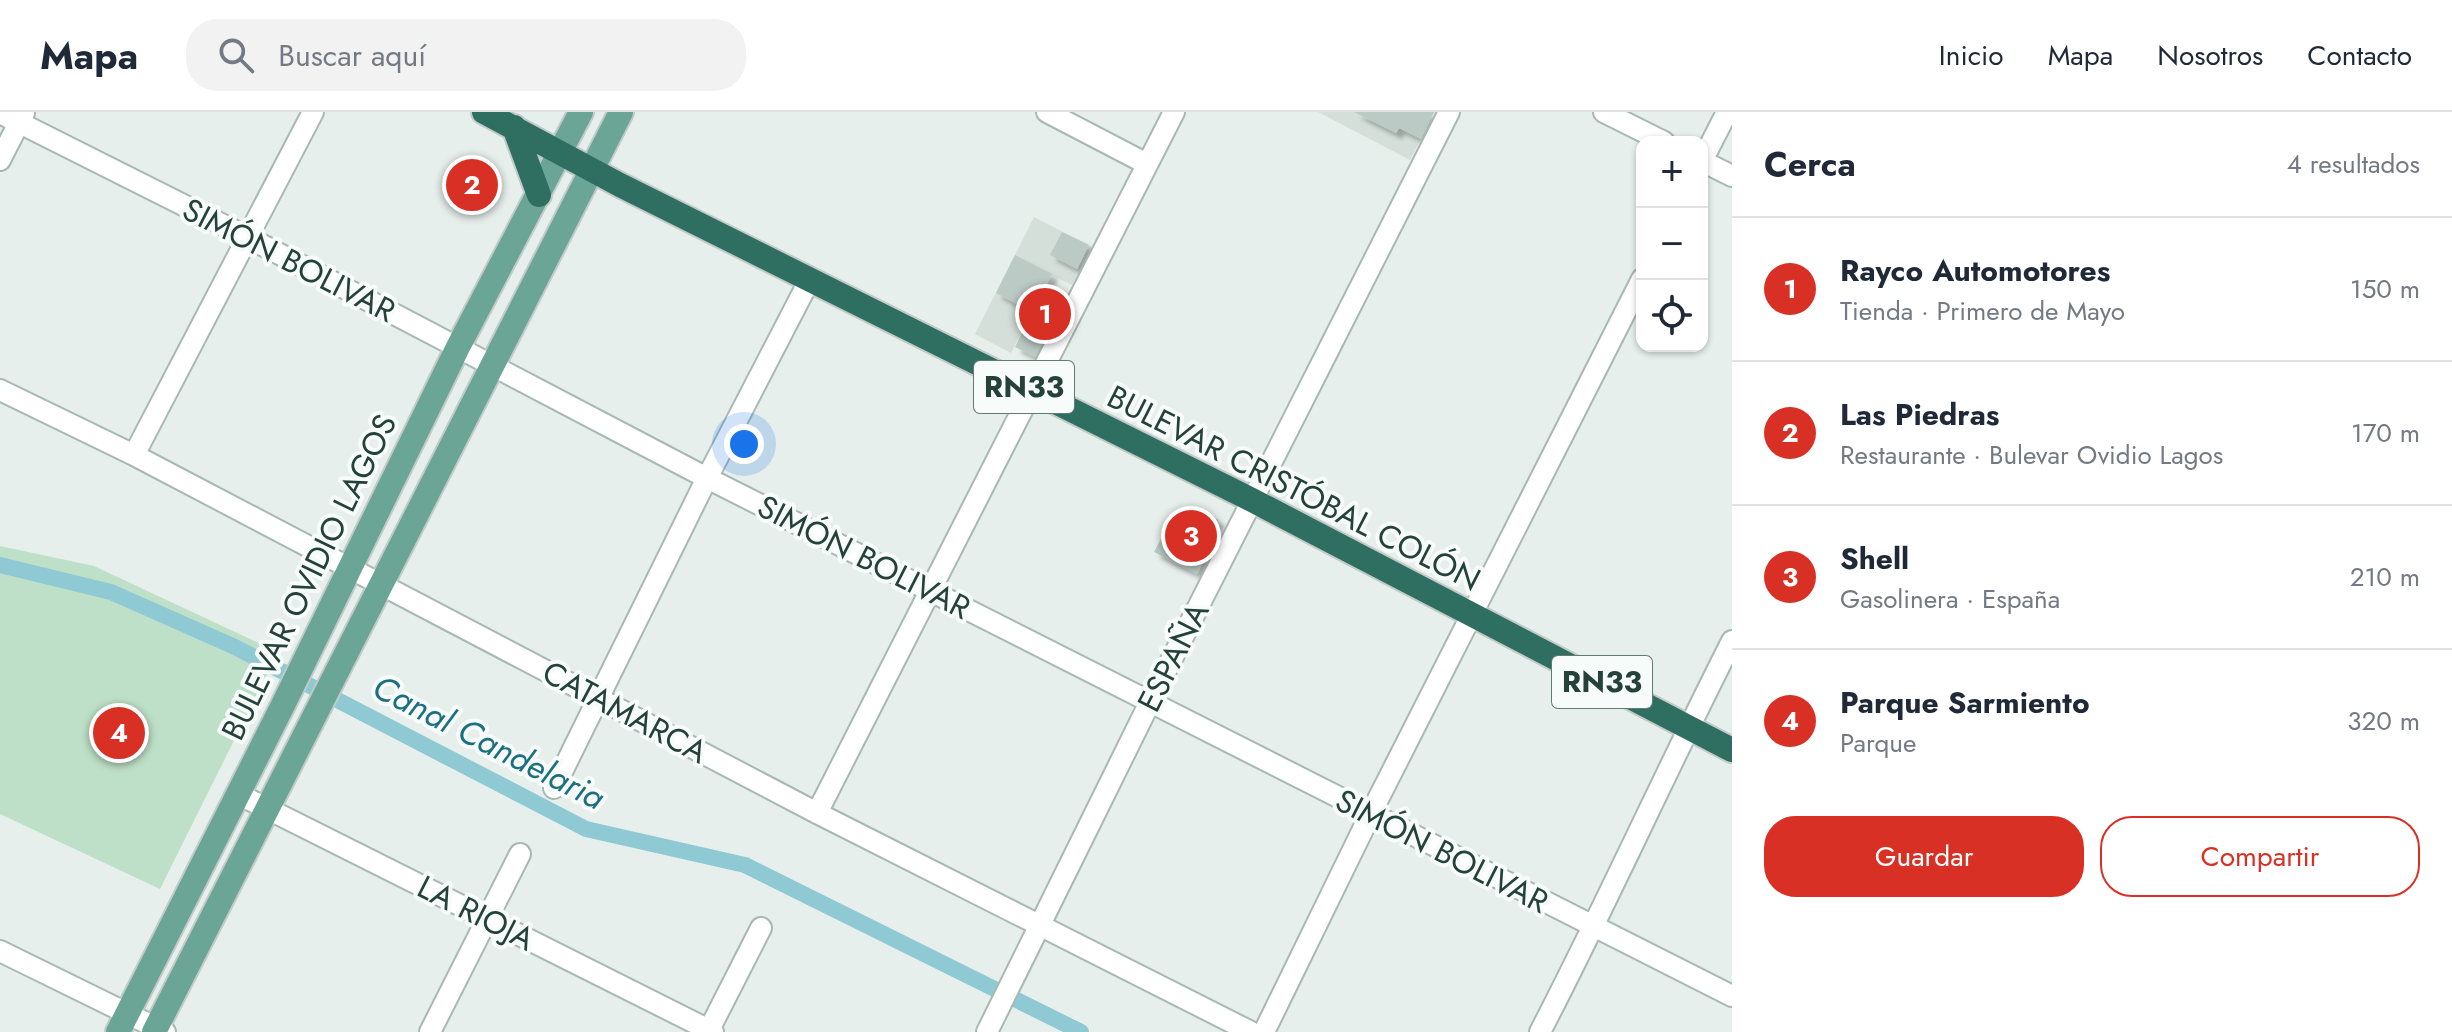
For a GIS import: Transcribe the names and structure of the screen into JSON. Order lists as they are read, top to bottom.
{
  "streets": {
    "highway": ["RN33", "BULEVAR CRISTÓBAL COLÓN"],
    "main road": ["BULEVAR OVIDIO LAGOS"],
    "street": [
      "SIMÓN BOLIVAR",
      "ESPAÑA",
      "CATAMARCA",
      "LA RIOJA"
    ]
  },
  "crossings": [
    ["SIMÓN BOLIVAR", "BULEVAR OVIDIO LAGOS"],
    ["SIMÓN BOLIVAR", "ESPAÑA"],
    ["BULEVAR CRISTÓBAL COLÓN", "BULEVAR OVIDIO LAGOS"],
    ["BULEVAR CRISTÓBAL COLÓN", "ESPAÑA"],
    ["BULEVAR OVIDIO LAGOS", "CATAMARCA"],
    ["BULEVAR OVIDIO LAGOS", "LA RIOJA"],
    ["ESPAÑA", "CATAMARCA"]
  ],
  "water": ["Canal Candelaria"],
  "page": {
    "header": "Mapa",
    "search": "Buscar aquí",
    "nav": [
      "Inicio",
      "Mapa",
      "Nosotros",
      "Contacto"
    ],
    "heading": ["Cerca", "4 resultados"],
    "map_buttons": ["+", "−"],
    "pins": [
      "2",
      "1",
      "3",
      "4"
    ],
    "list": [
      {
        "mark": "1",
        "name": "Rayco Automotores",
        "note": "Tienda · Primero de Mayo",
        "value": "150 m"
      },
      {
        "mark": "2",
        "name": "Las Piedras",
        "note": "Restaurante · Bulevar Ovidio Lagos",
        "value": "170 m"
      },
      {
        "mark": "3",
        "name": "Shell",
        "note": "Gasolinera · España",
        "value": "210 m"
      },
      {
        "mark": "4",
        "name": "Parque Sarmiento",
        "note": "Parque",
        "value": "320 m"
      }
    ],
    "buttons": ["Guardar", "Compartir"]
  }
}
